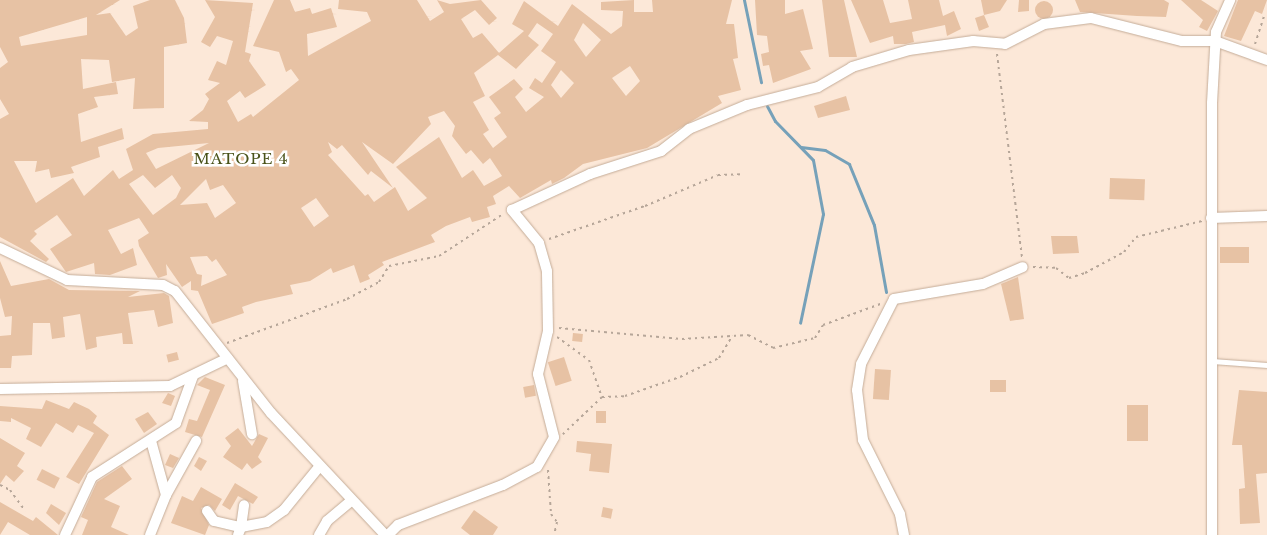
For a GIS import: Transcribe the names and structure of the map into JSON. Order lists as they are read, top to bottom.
{
  "districts": ["MATOPE 4"]
}
